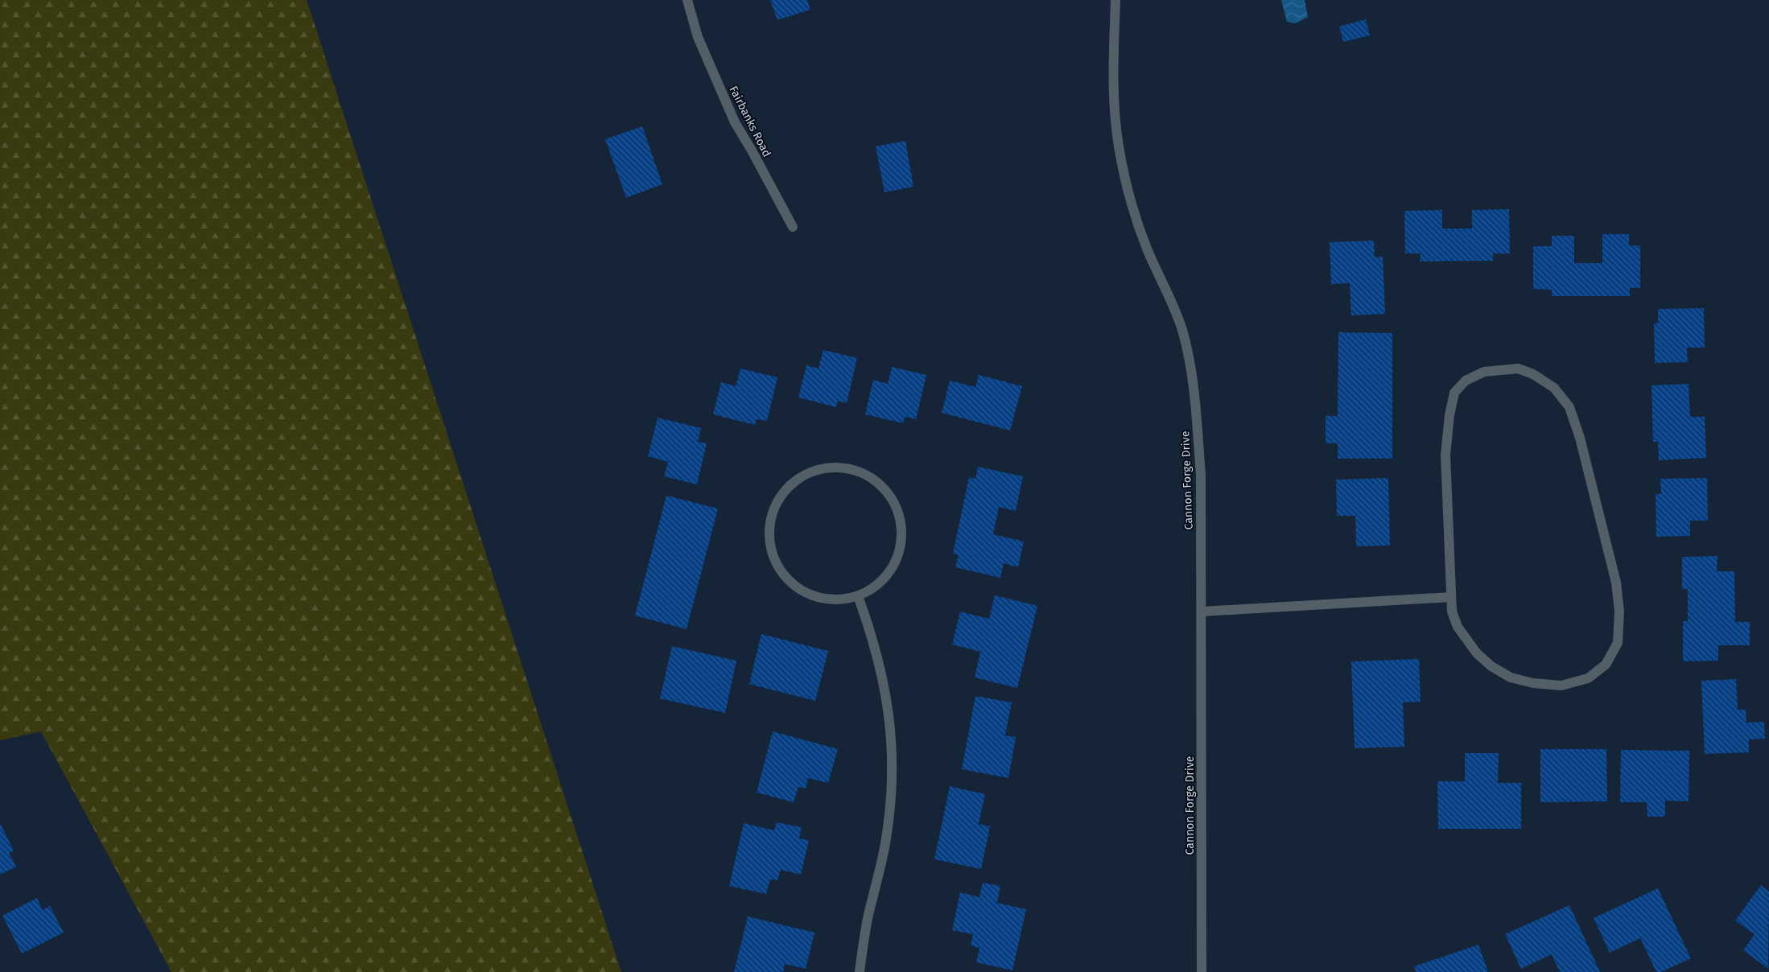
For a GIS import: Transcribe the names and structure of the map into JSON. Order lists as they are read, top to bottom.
{
  "streets": {
    "street": ["Fairbanks Road", "Cannon Forge Drive"]
  }
}
